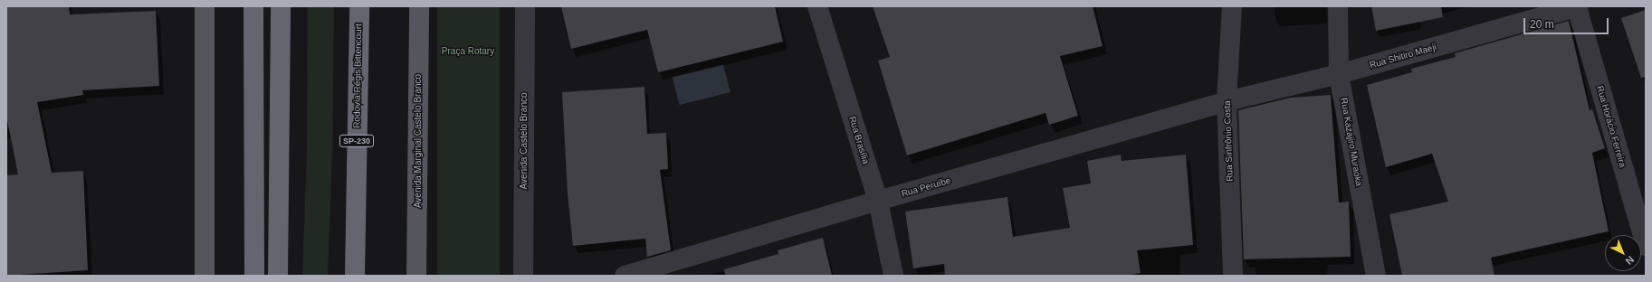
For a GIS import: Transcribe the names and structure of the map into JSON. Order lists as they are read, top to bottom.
{
  "streets": {
    "highway": ["Rodovia Régis Bittencourt", "SP-230"],
    "main road": ["Avenida Marginal Castelo Branco"],
    "street": [
      "Rua Shitiro Maeji",
      "Rua Horácio Ferreira",
      "Rua Brasília",
      "Avenida Castelo Branco",
      "Rua Sinfrônio Costa",
      "Rua Kazajiro Muraoka",
      "Rua Peruíbe"
    ]
  },
  "crossings": [
    ["Rua Shitiro Maeji", "Rua Horácio Ferreira"],
    ["Rua Shitiro Maeji", "Rua Sinfrônio Costa"],
    ["Rua Shitiro Maeji", "Rua Kazajiro Muraoka"],
    ["Rua Shitiro Maeji", "Rua Peruíbe"],
    ["Rua Brasília", "Rua Peruíbe"],
    ["Rua Sinfrônio Costa", "Rua Peruíbe"]
  ],
  "parks": ["Praça Rotary"],
  "scale_bar": "20 m",
  "north": "bottom right"
}
